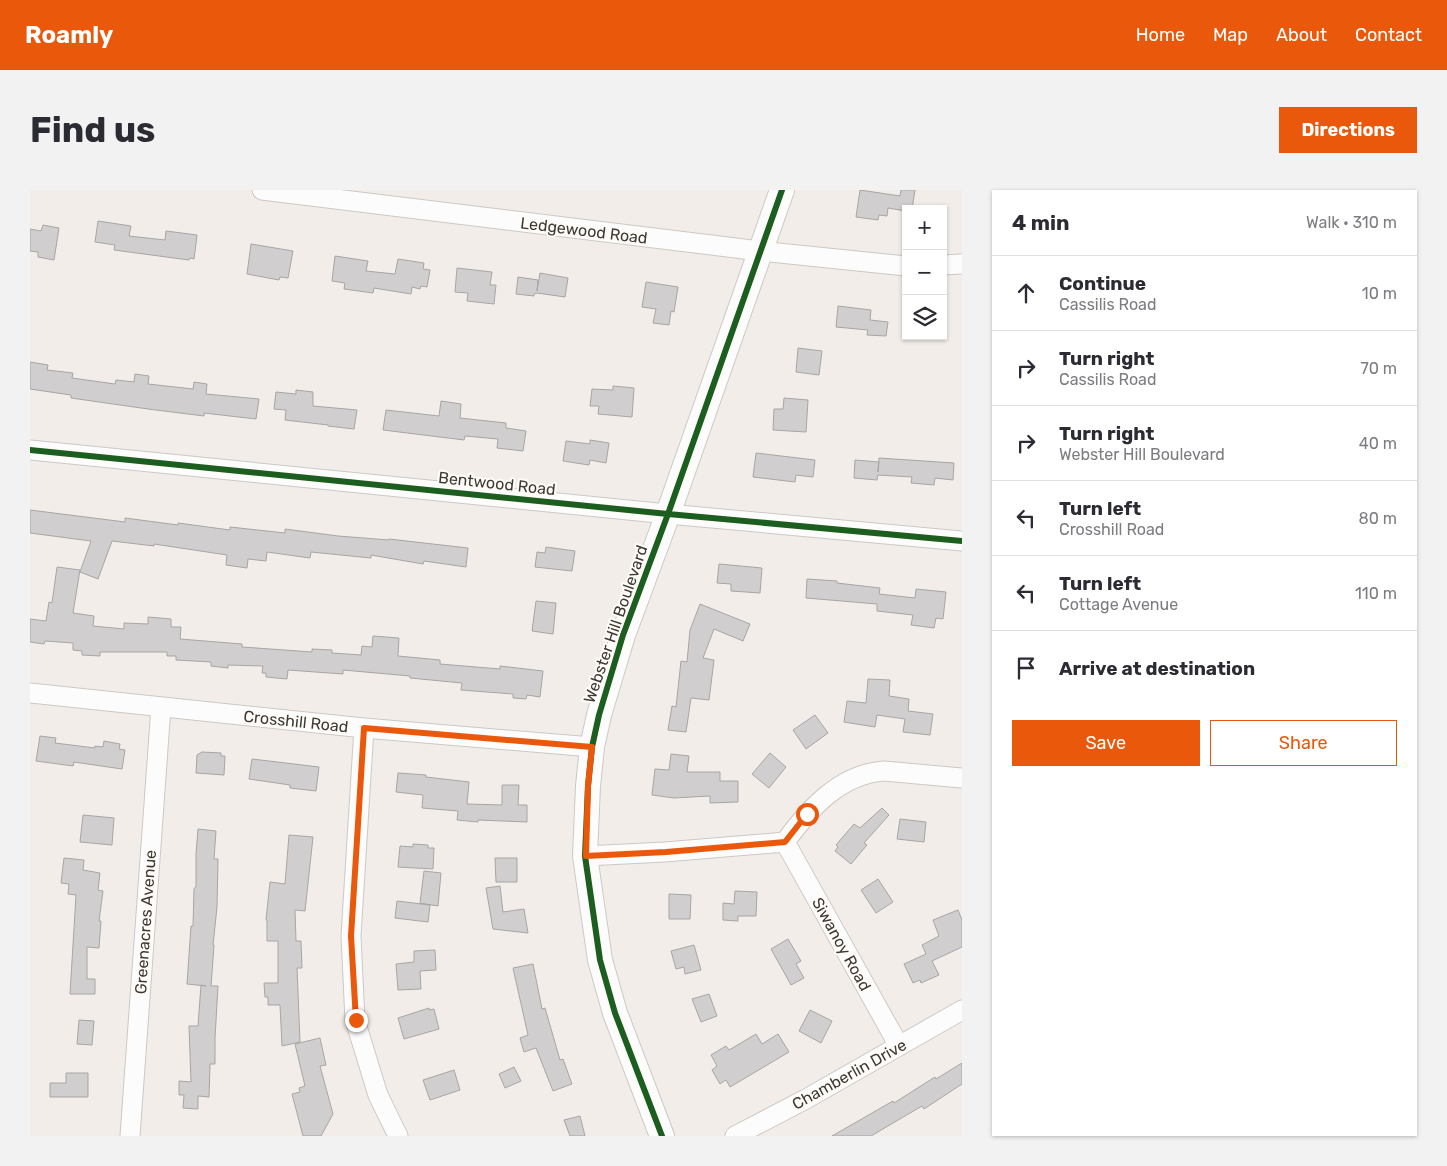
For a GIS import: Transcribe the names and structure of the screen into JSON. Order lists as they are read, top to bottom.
{
  "streets": {
    "street": [
      "Ledgewood Road",
      "Bentwood Road",
      "Webster Hill Boulevard",
      "Crosshill Road",
      "Greenacres Avenue",
      "Siwanoy Road",
      "Chamberlin Drive"
    ]
  },
  "crossings": [
    ["Ledgewood Road", "Webster Hill Boulevard"],
    ["Bentwood Road", "Webster Hill Boulevard"],
    ["Webster Hill Boulevard", "Crosshill Road"],
    ["Crosshill Road", "Greenacres Avenue"],
    ["Siwanoy Road", "Chamberlin Drive"]
  ],
  "page": {
    "header": "Roamly",
    "nav": [
      "Home",
      "Map",
      "About",
      "Contact"
    ],
    "buttons": [
      "Directions",
      ["Save", "Share"]
    ],
    "title": "Find us",
    "heading": ["4 min", "Walk · 310 m"],
    "map_buttons": ["+", "−"],
    "list": [
      ["Continue", "Cassilis Road", "10 m"],
      ["Turn right", "Cassilis Road", "70 m"],
      ["Turn right", "Webster Hill Boulevard", "40 m"],
      ["Turn left", "Crosshill Road", "80 m"],
      ["Turn left", "Cottage Avenue", "110 m"],
      "Arrive at destination"
    ]
  }
}
